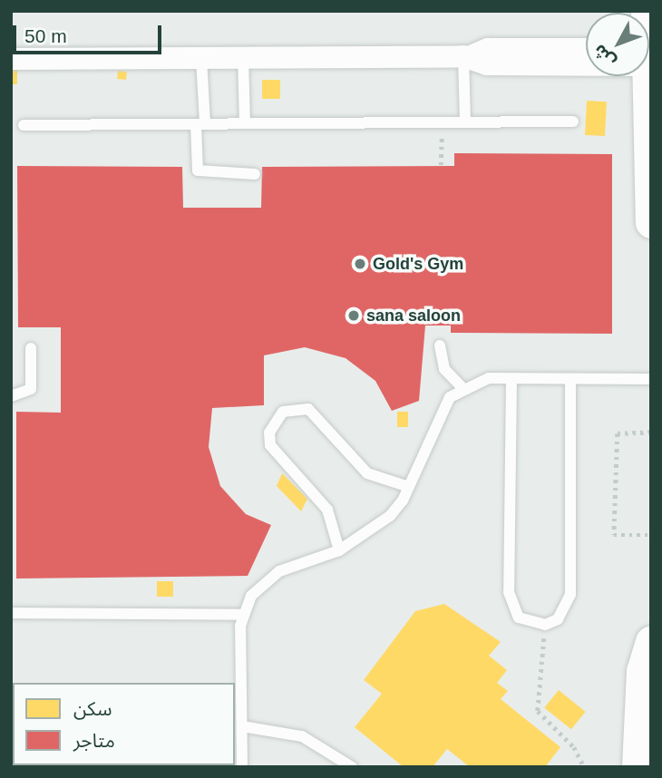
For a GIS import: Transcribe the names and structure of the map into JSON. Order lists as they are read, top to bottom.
{
  "places": ["Gold's Gym", "sana saloon"],
  "legend": ["سكن", "متاجر"],
  "scale_bar": "50 m",
  "north": "bottom left"
}
